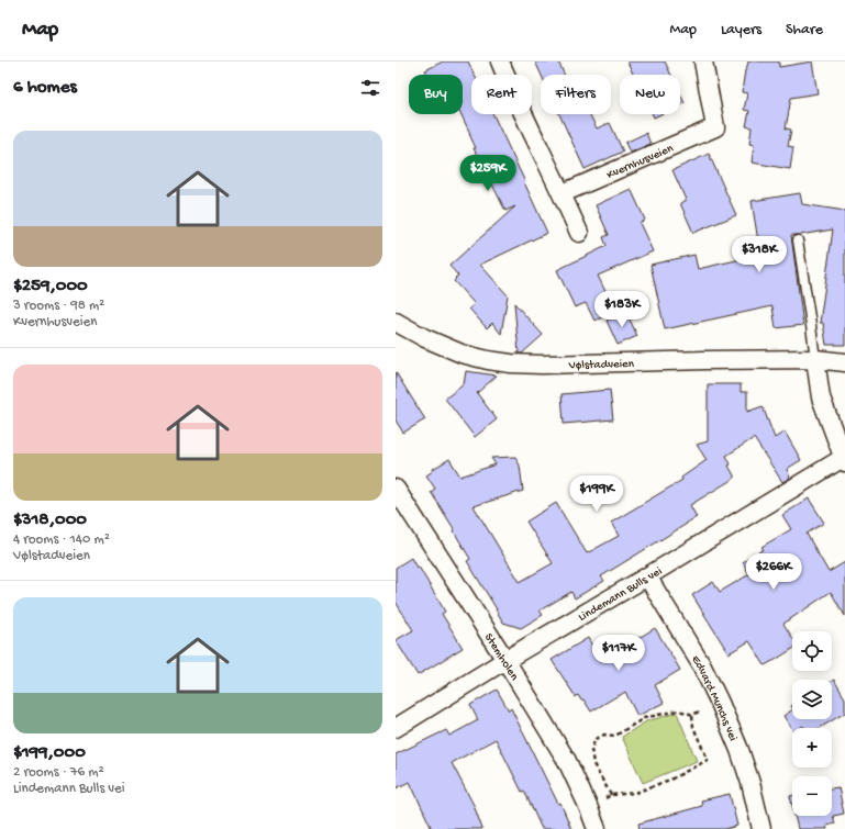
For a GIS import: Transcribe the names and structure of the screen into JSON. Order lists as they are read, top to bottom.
{
  "streets": {
    "street": [
      "Kvernhusveien",
      "Vølstadveien",
      "Lindemann Bulls vei",
      "Stemholen",
      "Edvard Munchs vei"
    ]
  },
  "crossings": [
    ["Lindemann Bulls vei", "Stemholen"],
    ["Lindemann Bulls vei", "Edvard Munchs vei"]
  ],
  "page": {
    "header": "Map",
    "nav": ["Map", "Layers", "Share"],
    "heading": "6 homes",
    "chip": [
      "Buy",
      "Rent",
      "Filters",
      "New"
    ],
    "list": [
      {
        "name": "$259,000",
        "note": "3 rooms · 98 m² · Kvernhusveien"
      },
      {
        "name": "$318,000",
        "note": "4 rooms · 140 m² · Vølstadveien"
      },
      {
        "name": "$199,000",
        "note": "2 rooms · 76 m² · Lindemann Bulls vei"
      }
    ],
    "price": [
      "$259K",
      "$318K",
      "$183K",
      "$199K",
      "$266K",
      "$117K"
    ],
    "map_buttons": ["+", "−"]
  }
}
